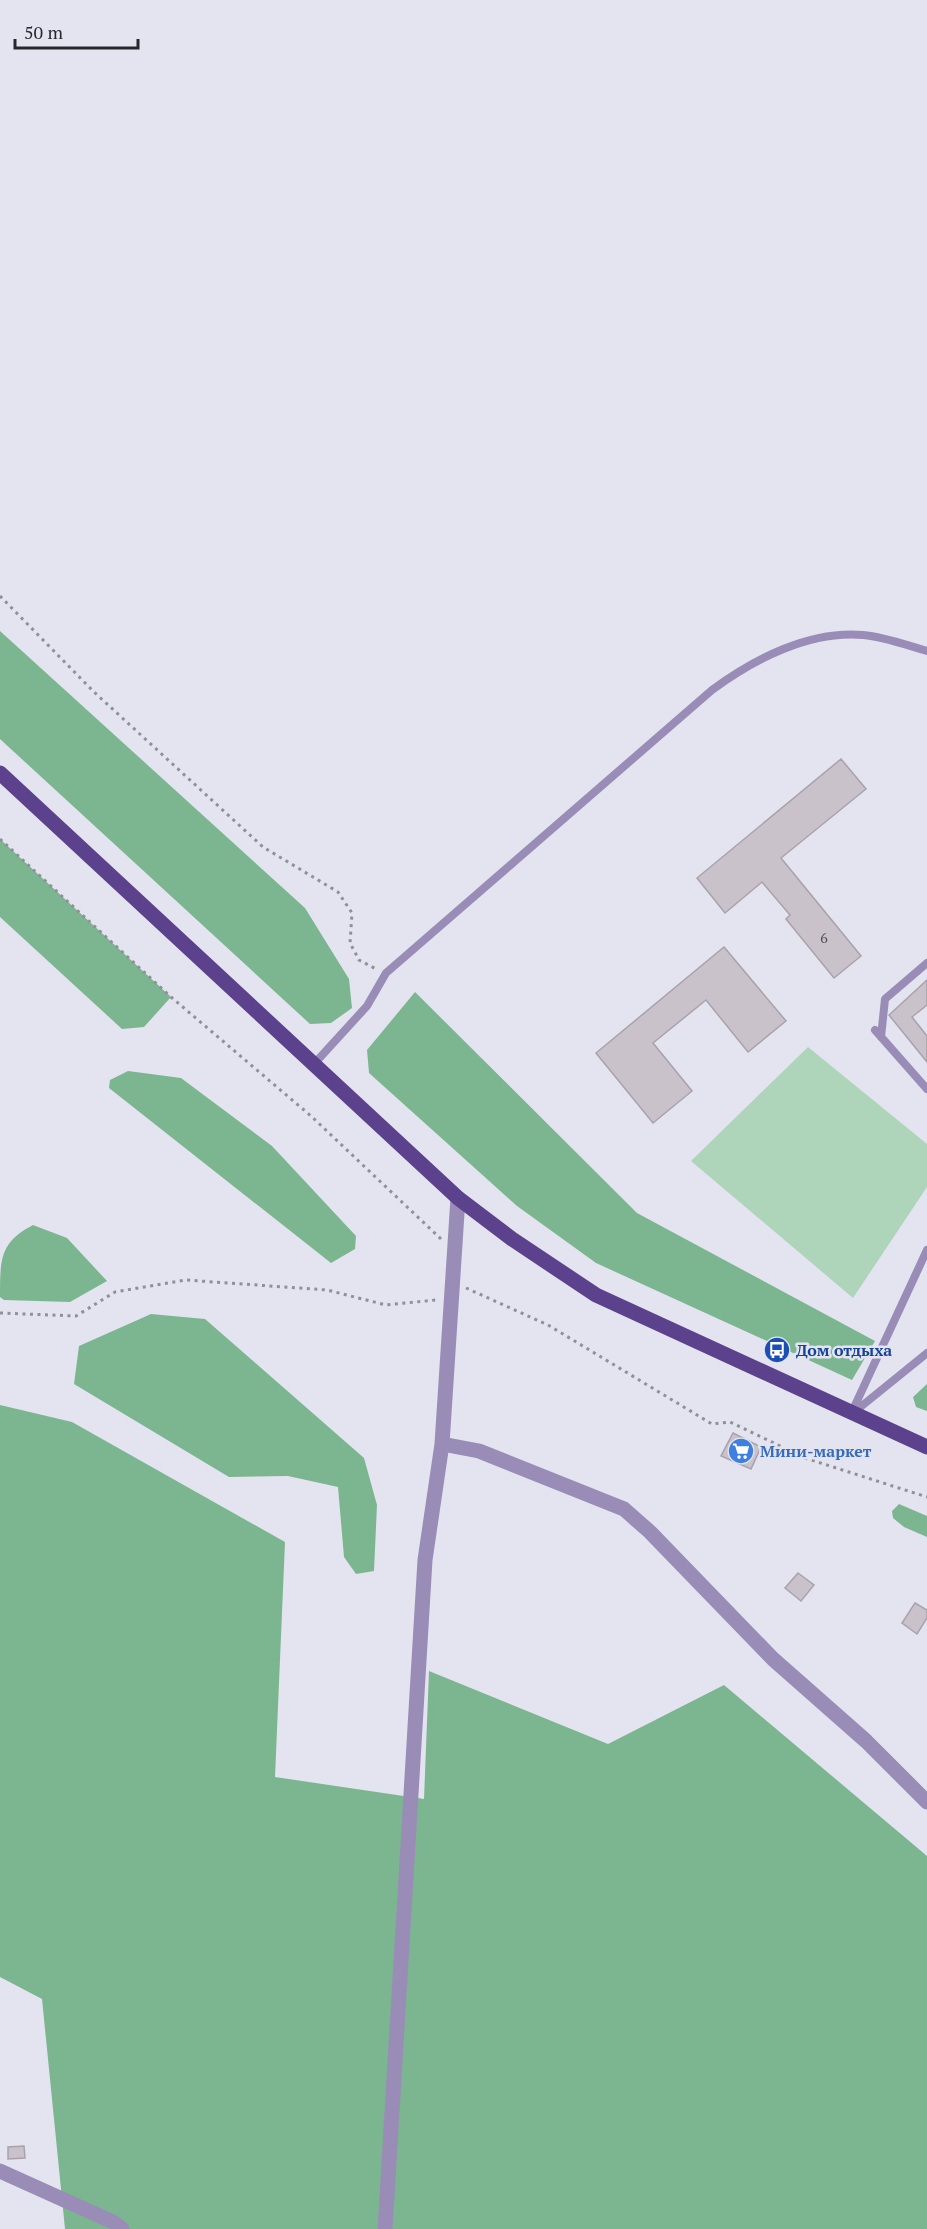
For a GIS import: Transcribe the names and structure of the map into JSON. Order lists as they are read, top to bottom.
{
  "places": {
    "bus stop": ["Дом отдыха"],
    "supermarket": ["Мини-маркет"]
  },
  "house_numbers": ["6"],
  "scale_bar": "50 m"
}
